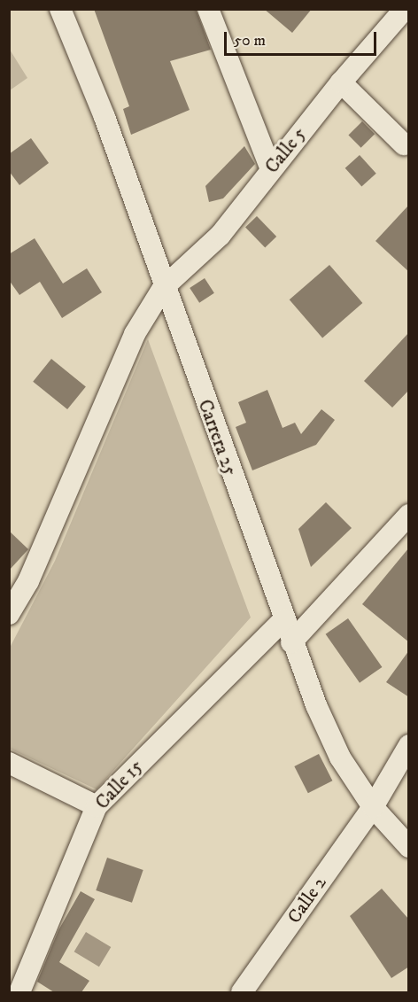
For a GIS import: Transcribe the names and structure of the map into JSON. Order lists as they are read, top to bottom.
{
  "streets": {
    "street": [
      "Calle 5",
      "Carrera 25",
      "Calle 15",
      "Calle 2"
    ]
  },
  "crossings": [
    ["Calle 5", "Carrera 25"],
    ["Carrera 25", "Calle 15"],
    ["Carrera 25", "Calle 2"]
  ],
  "scale_bar": "50 m"
}
